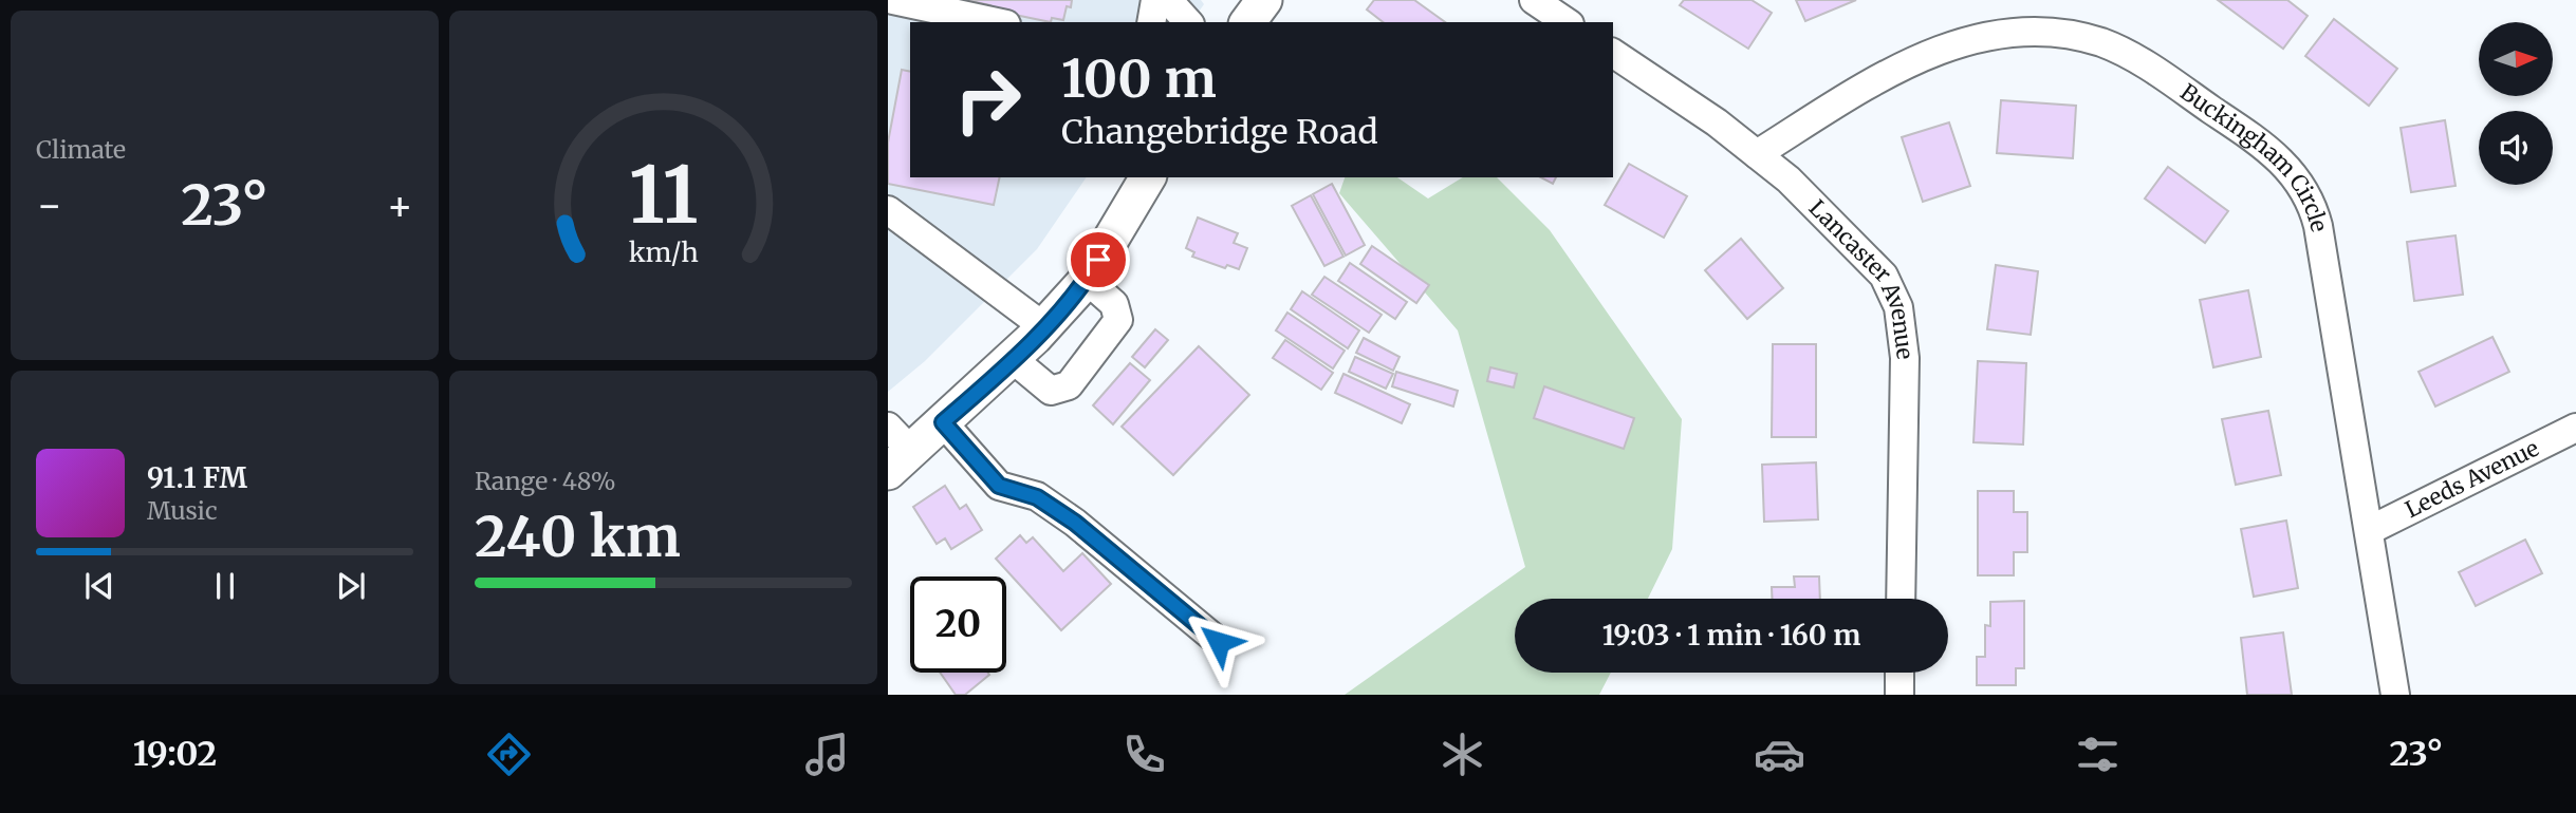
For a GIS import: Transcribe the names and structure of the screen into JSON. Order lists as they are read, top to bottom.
{
  "streets": {
    "street": ["Buckingham Circle", "Lancaster Avenue", "Leeds Avenue"]
  },
  "crossings": [
    ["Buckingham Circle", "Lancaster Avenue"],
    ["Buckingham Circle", "Leeds Avenue"]
  ],
  "north": "right",
  "page": {
    "tile": [
      "Climate",
      ["Range · 48%", "240 km"]
    ],
    "turn": ["100 m", "Changebridge Road"],
    "heat": ["−", "23°", "+"],
    "song": ["91.1 FM", "Music"],
    "limit": "20",
    "trip": "19:03 · 1 min · 160 m",
    "tabs": ["19:02", "23°"],
    "gauge": ["11", "km/h"]
  }
}
